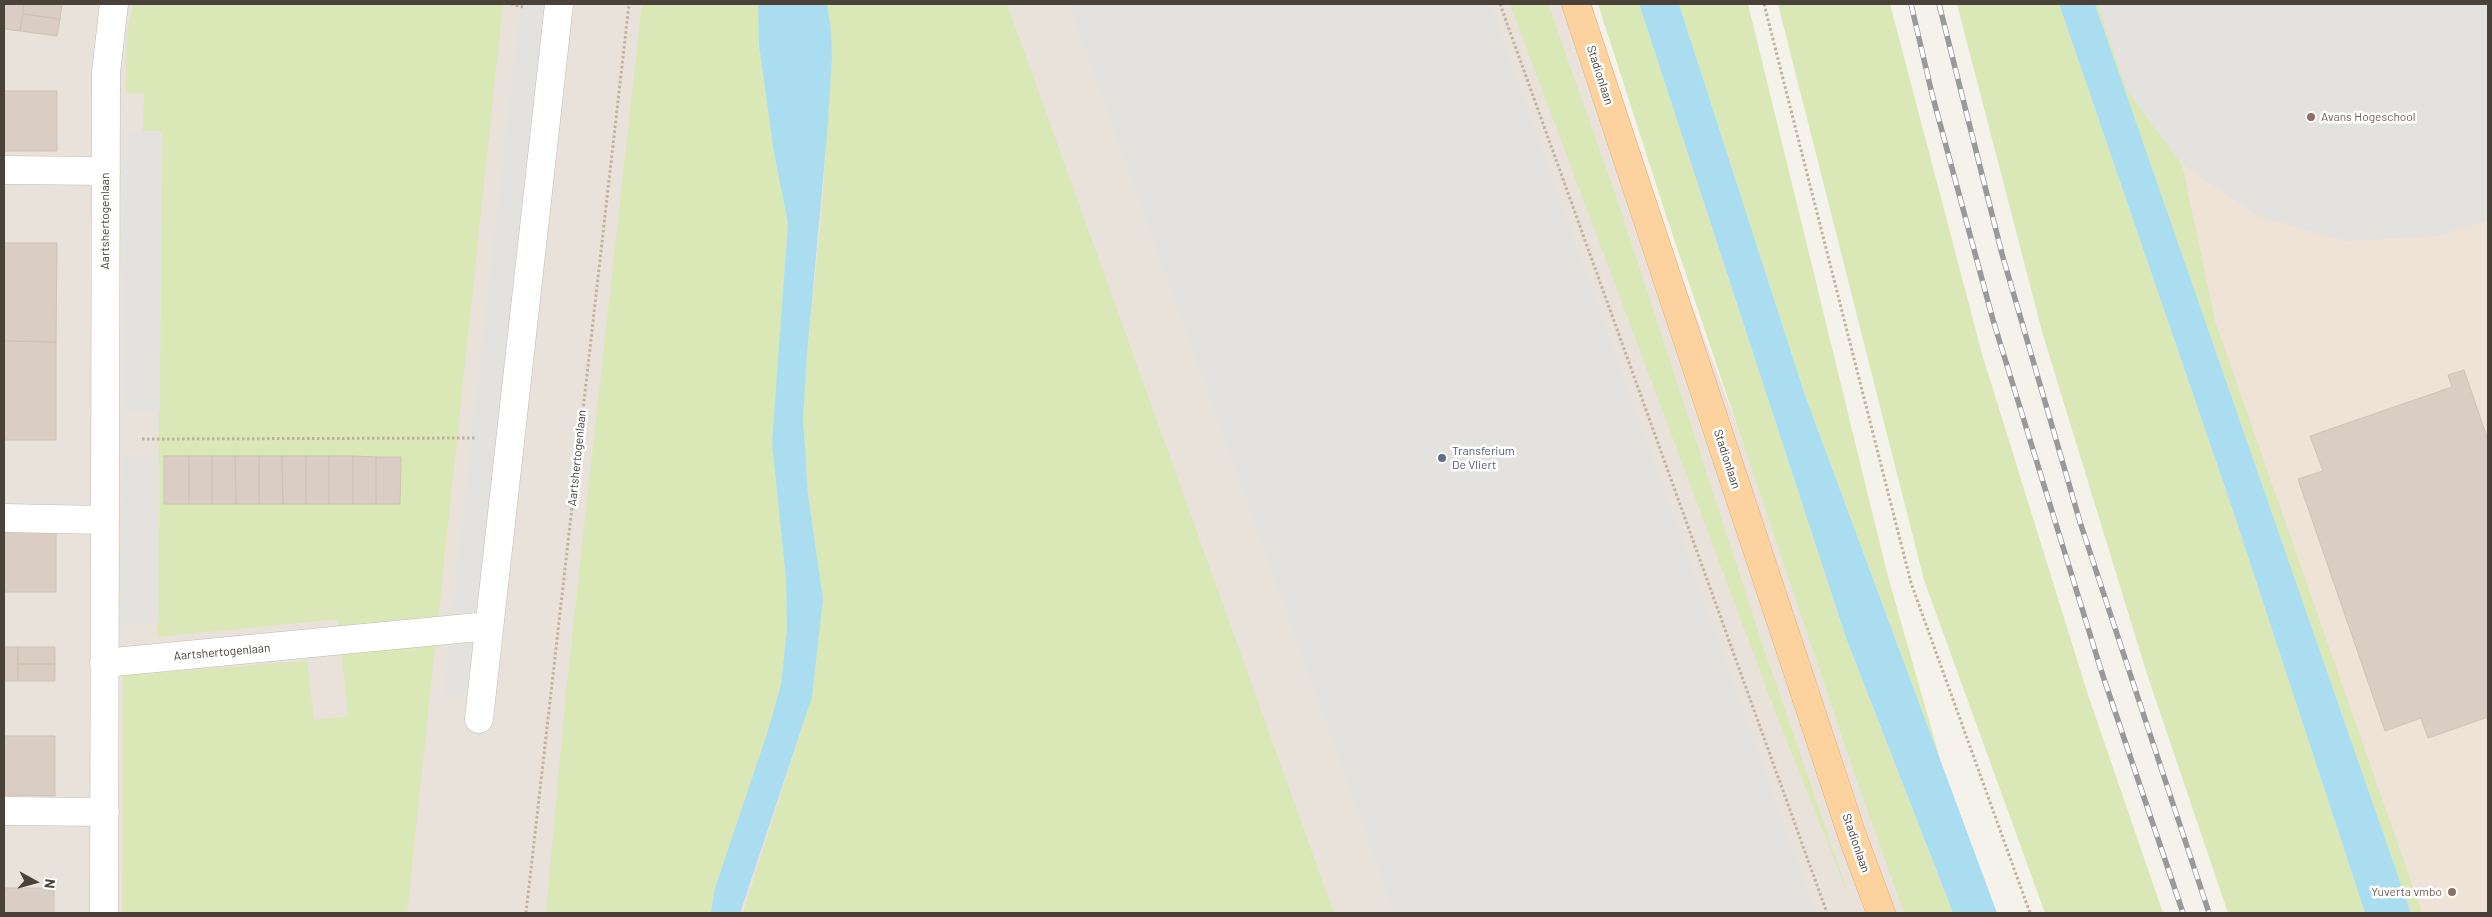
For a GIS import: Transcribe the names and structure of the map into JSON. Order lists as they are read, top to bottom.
{
  "streets": {
    "main road": ["Stadionlaan"],
    "street": ["Aartshertogenlaan"]
  },
  "places": ["Avans Hogeschool", "Transferium De Vliert", "Yuverta vmbo"],
  "north": "right"
}
